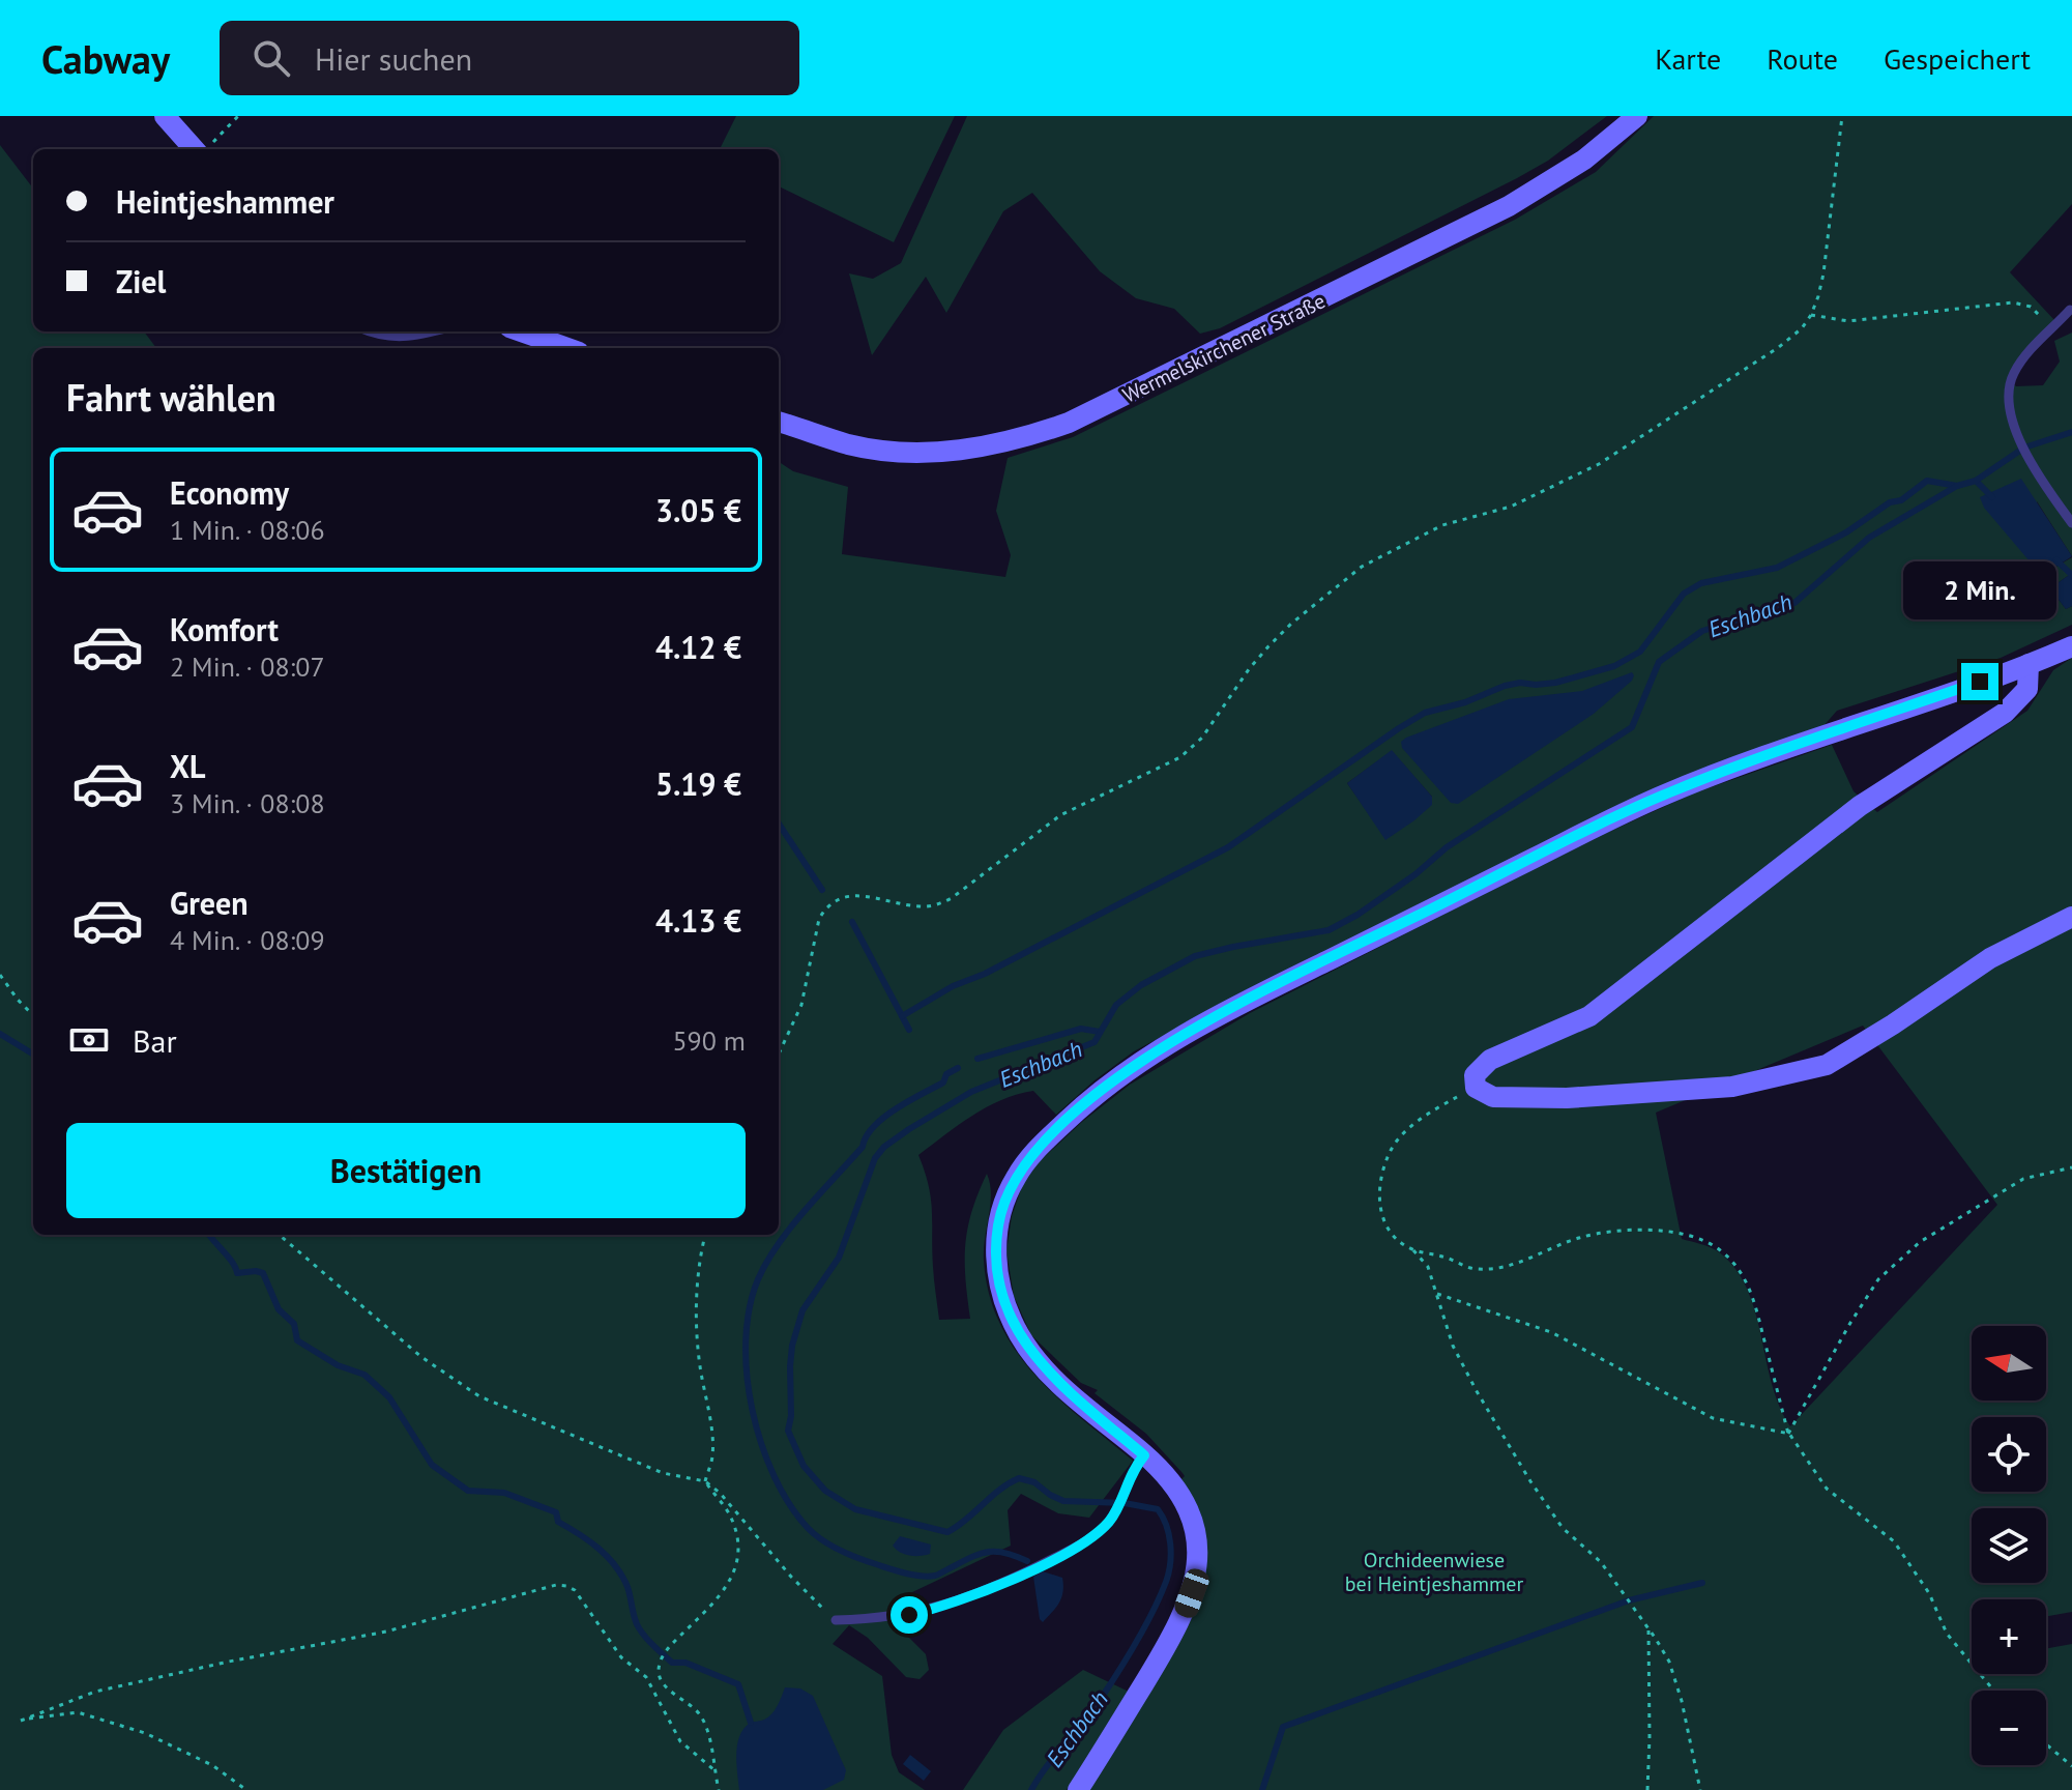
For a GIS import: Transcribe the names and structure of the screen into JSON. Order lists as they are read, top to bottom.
{
  "streets": {
    "main road": ["Wermelskirchener Straße"]
  },
  "water": ["Eschbach"],
  "parks": ["Orchideenwiese bei Heintjeshammer"],
  "north": "left",
  "page": {
    "header": "Cabway",
    "search": "Hier suchen",
    "nav": ["Karte", "Route", "Gespeichert"],
    "banner": ["Heintjeshammer", "Ziel"],
    "heading": "Fahrt wählen",
    "list": [
      {
        "name": "Economy",
        "note": "1 Min. · 08:06",
        "value": "3.05 €"
      },
      {
        "name": "Komfort",
        "note": "2 Min. · 08:07",
        "value": "4.12 €"
      },
      {
        "name": "XL",
        "note": "3 Min. · 08:08",
        "value": "5.19 €"
      },
      {
        "name": "Green",
        "note": "4 Min. · 08:09",
        "value": "4.13 €"
      }
    ],
    "bubble": "2 Min.",
    "pay": ["Bar", "590 m"],
    "buttons": "Bestätigen",
    "map_buttons": ["+", "−"]
  }
}
